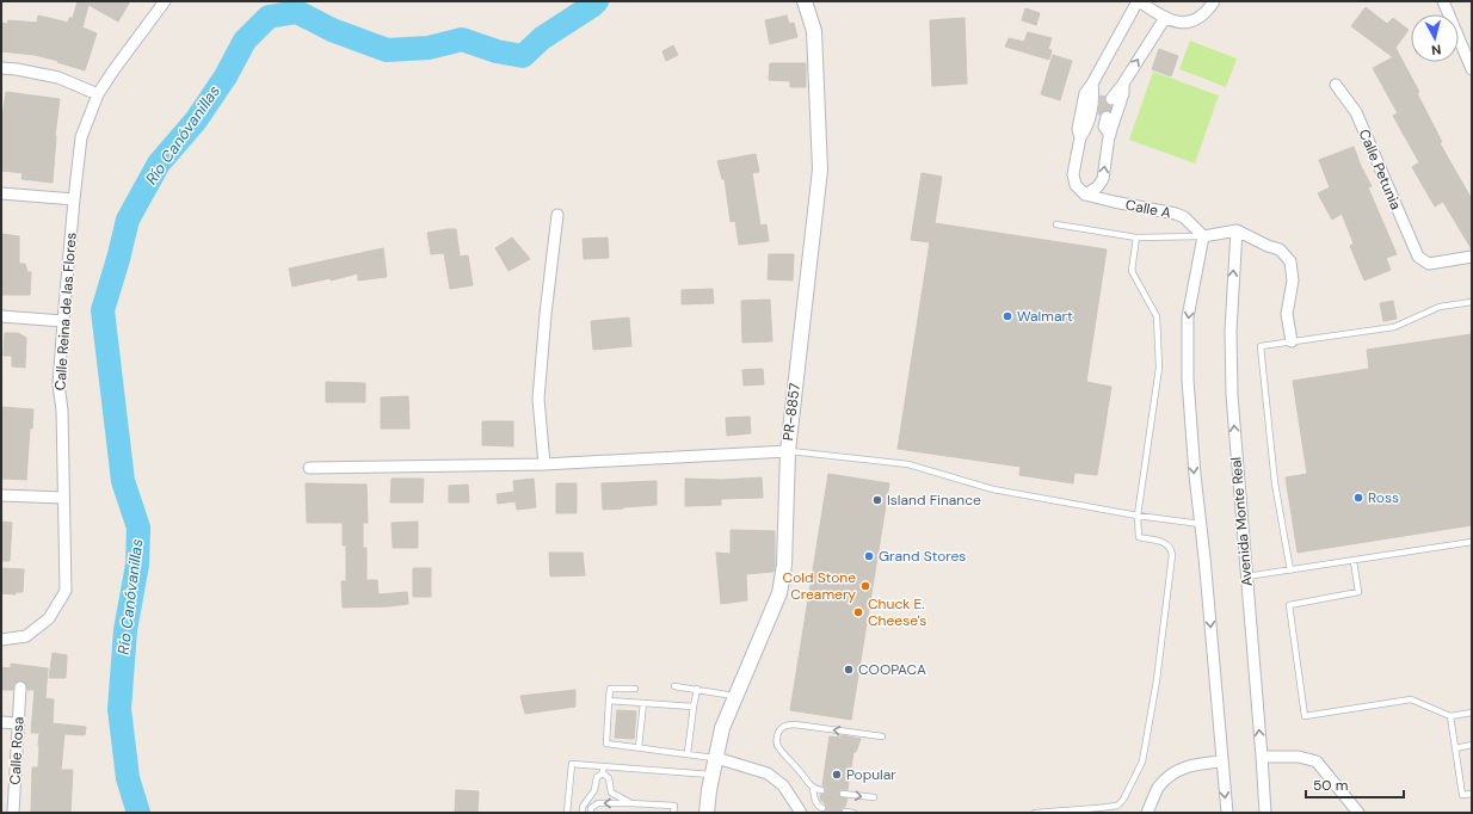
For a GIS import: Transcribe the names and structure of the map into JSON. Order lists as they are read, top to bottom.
{
  "streets": {
    "street": [
      "Calle Petunia",
      "Calle A",
      "Calle Reina de las Flores",
      "PR-8857",
      "Avenida Monte Real",
      "Calle Rosa"
    ]
  },
  "water": ["Río Canóvanillas"],
  "places": [
    "Walmart",
    "Ross",
    "Island Finance",
    "Grand Stores",
    "Cold Stone Creamery",
    "Chuck E. Cheese's",
    "COOPACA",
    "Popular"
  ],
  "scale_bar": "50 m",
  "north": "bottom"
}
